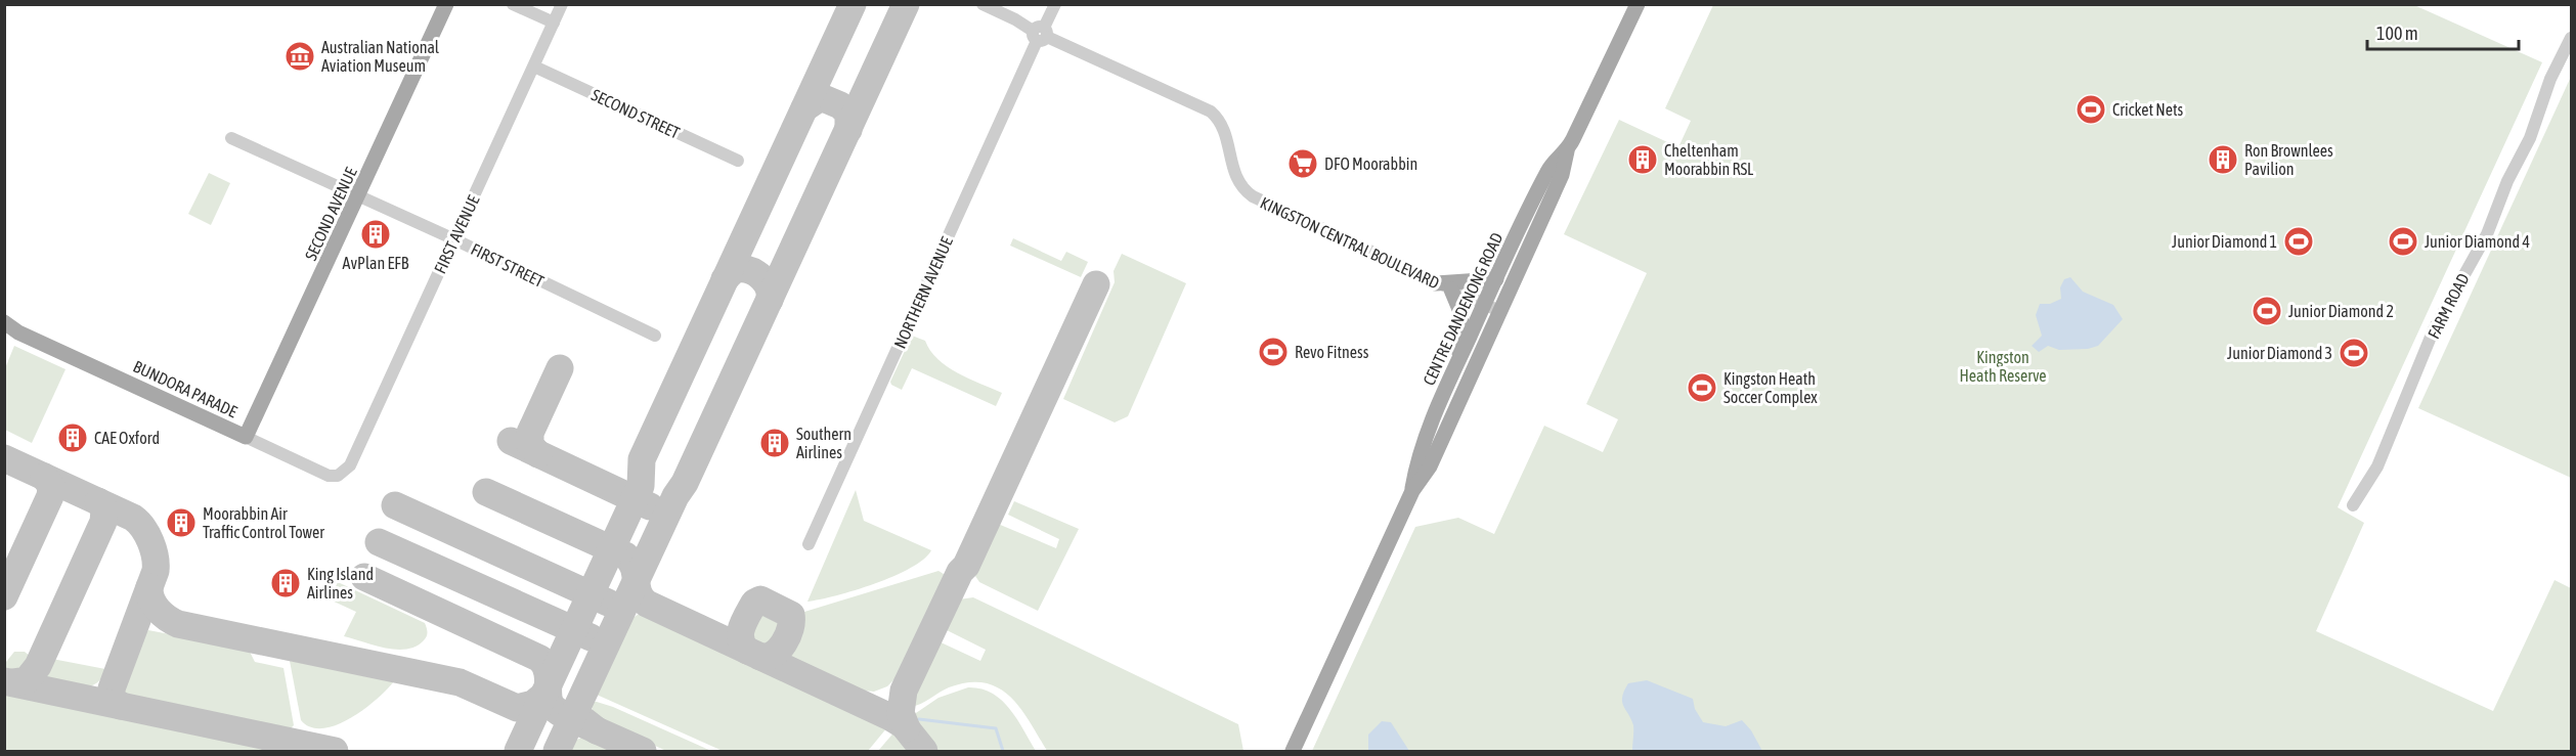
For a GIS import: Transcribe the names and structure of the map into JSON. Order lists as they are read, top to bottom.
{
  "streets": {
    "main road": ["SECOND AVENUE", "CENTRE DANDENONG ROAD", "BUNDORA PARADE"],
    "street": [
      "SECOND STREET",
      "FIRST AVENUE",
      "KINGSTON CENTRAL BOULEVARD",
      "FIRST STREET",
      "NORTHERN AVENUE",
      "FARM ROAD"
    ]
  },
  "crossings": [
    ["SECOND STREET", "FIRST AVENUE"],
    ["SECOND AVENUE", "FIRST STREET"],
    ["SECOND AVENUE", "BUNDORA PARADE"],
    ["FIRST AVENUE", "FIRST STREET"],
    ["FIRST AVENUE", "BUNDORA PARADE"],
    ["KINGSTON CENTRAL BOULEVARD", "NORTHERN AVENUE"],
    ["KINGSTON CENTRAL BOULEVARD", "CENTRE DANDENONG ROAD"]
  ],
  "parks": ["Kingston Heath Reserve"],
  "places": {
    "museum": ["Australian National Aviation Museum"],
    "sports": [
      "Cricket Nets",
      "Junior Diamond 1",
      "Junior Diamond 4",
      "Junior Diamond 2",
      "Revo Fitness",
      "Junior Diamond 3",
      "Kingston Heath Soccer Complex"
    ],
    "building": [
      "Cheltenham Moorabbin RSL",
      "Ron Brownlees Pavilion",
      "AvPlan EFB",
      "CAE Oxford",
      "Southern Airlines",
      "Moorabbin Air Traffic Control Tower",
      "King Island Airlines"
    ],
    "supermarket": ["DFO Moorabbin"]
  },
  "scale_bar": "100 m"
}
